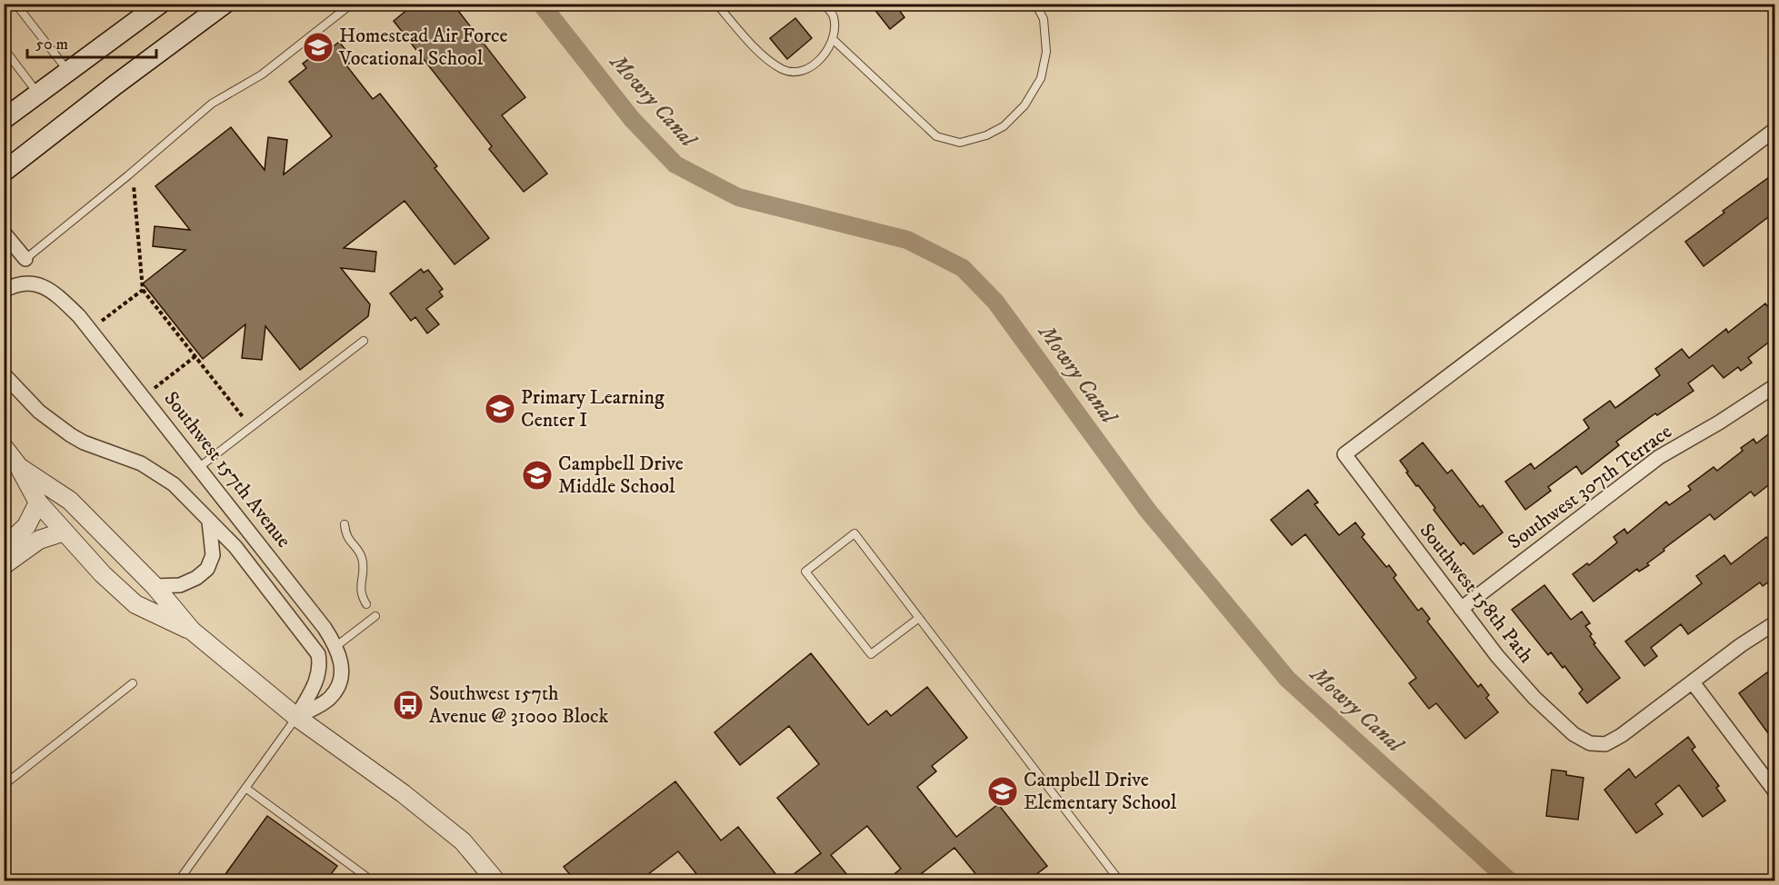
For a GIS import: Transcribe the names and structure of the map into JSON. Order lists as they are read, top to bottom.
{
  "streets": {
    "street": ["Southwest 157th Avenue", "Southwest 307th Terrace", "Southwest 158th Path"]
  },
  "crossings": [
    ["Southwest 307th Terrace", "Southwest 158th Path"]
  ],
  "water": ["Mowry Canal"],
  "places": {
    "school or university": [
      "Homestead Air Force Vocational School",
      "Primary Learning Center I",
      "Campbell Drive Middle School",
      "Campbell Drive Elementary School"
    ],
    "bus stop": ["Southwest 157th Avenue @ 31000 Block"]
  },
  "scale_bar": "50 m"
}
